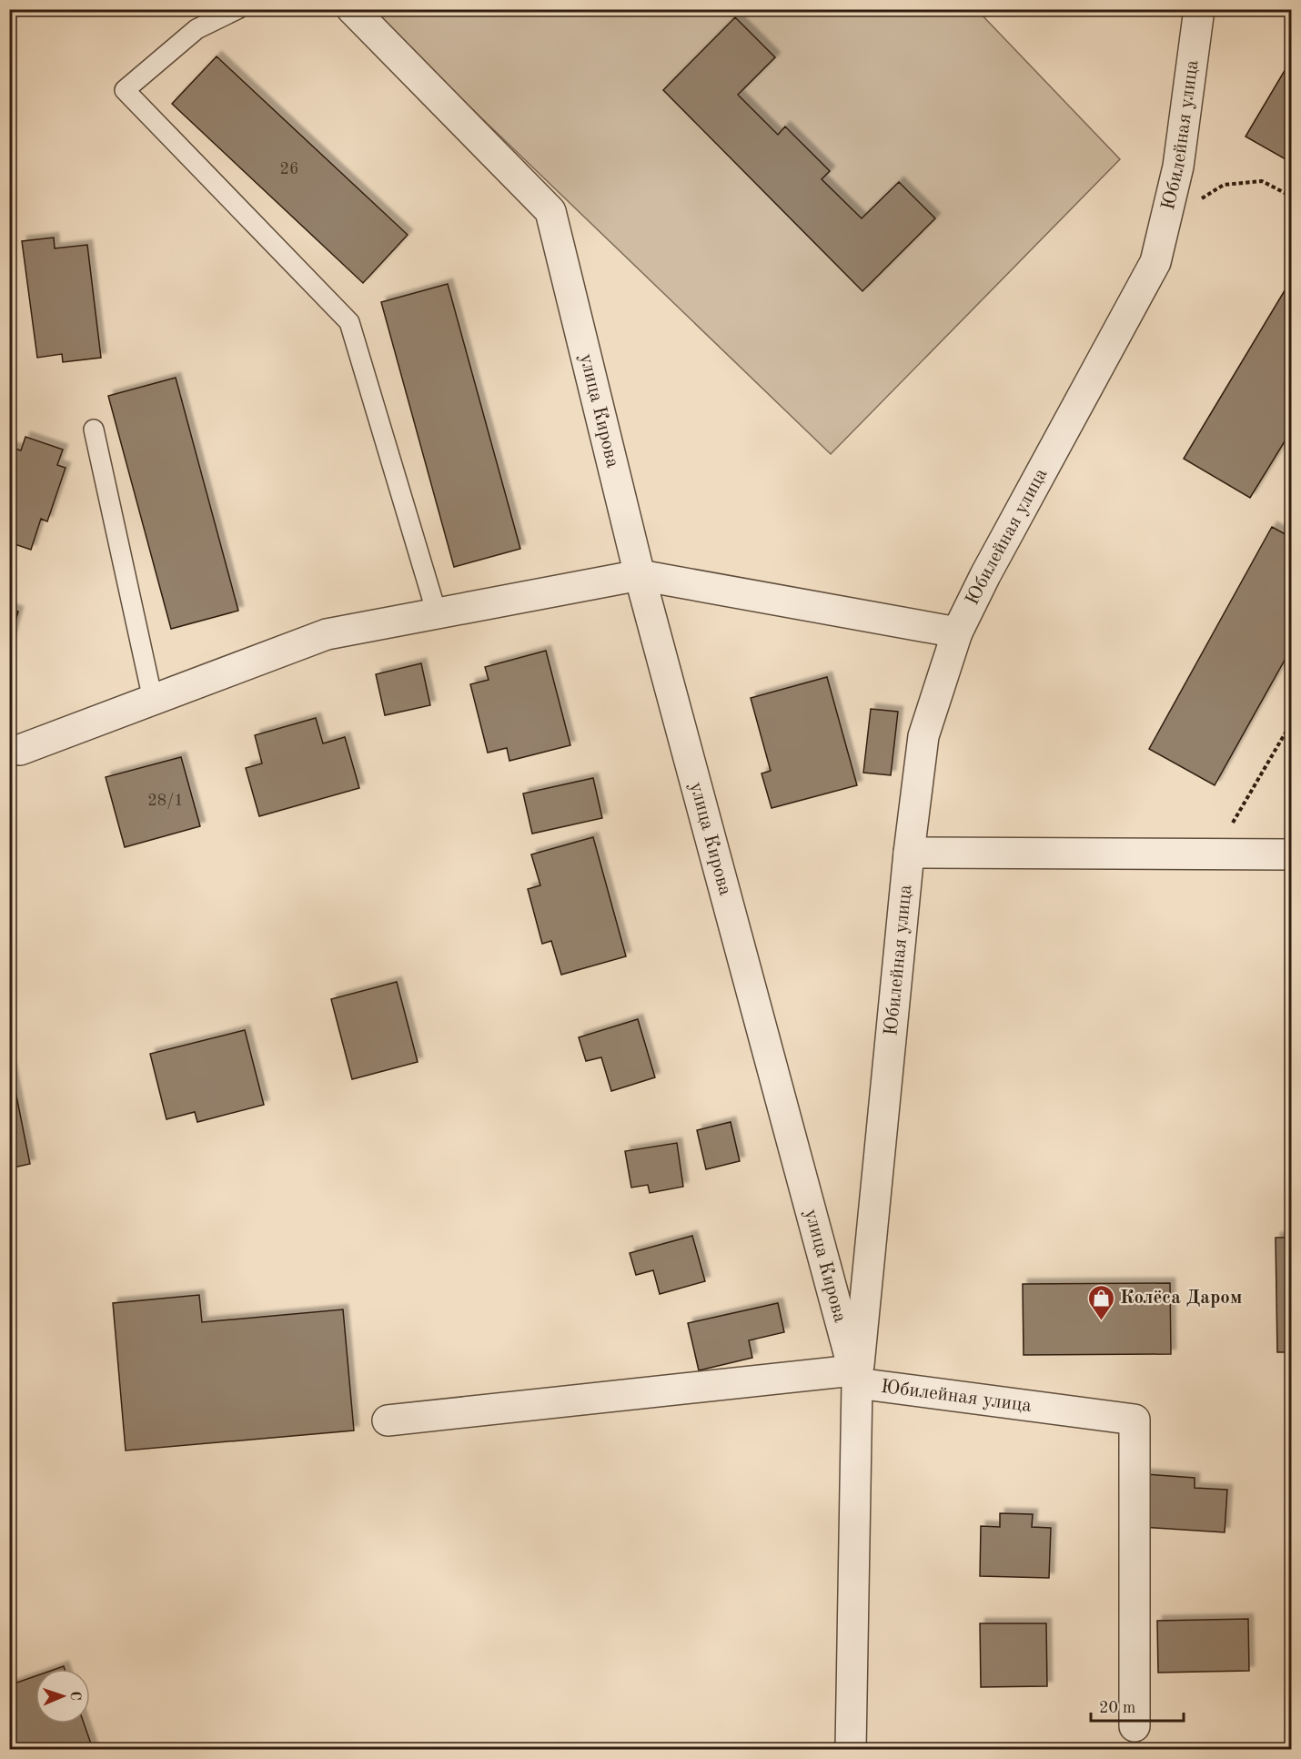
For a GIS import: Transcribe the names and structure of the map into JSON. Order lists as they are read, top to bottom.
{
  "streets": {
    "street": ["Юбилейная улица", "улица Кирова"]
  },
  "crossings": [
    ["Юбилейная улица", "улица Кирова"]
  ],
  "places": {
    "shop": ["Колёса Даром"]
  },
  "house_numbers": ["26", "28/1"],
  "scale_bar": "20 m",
  "north": "right"
}
